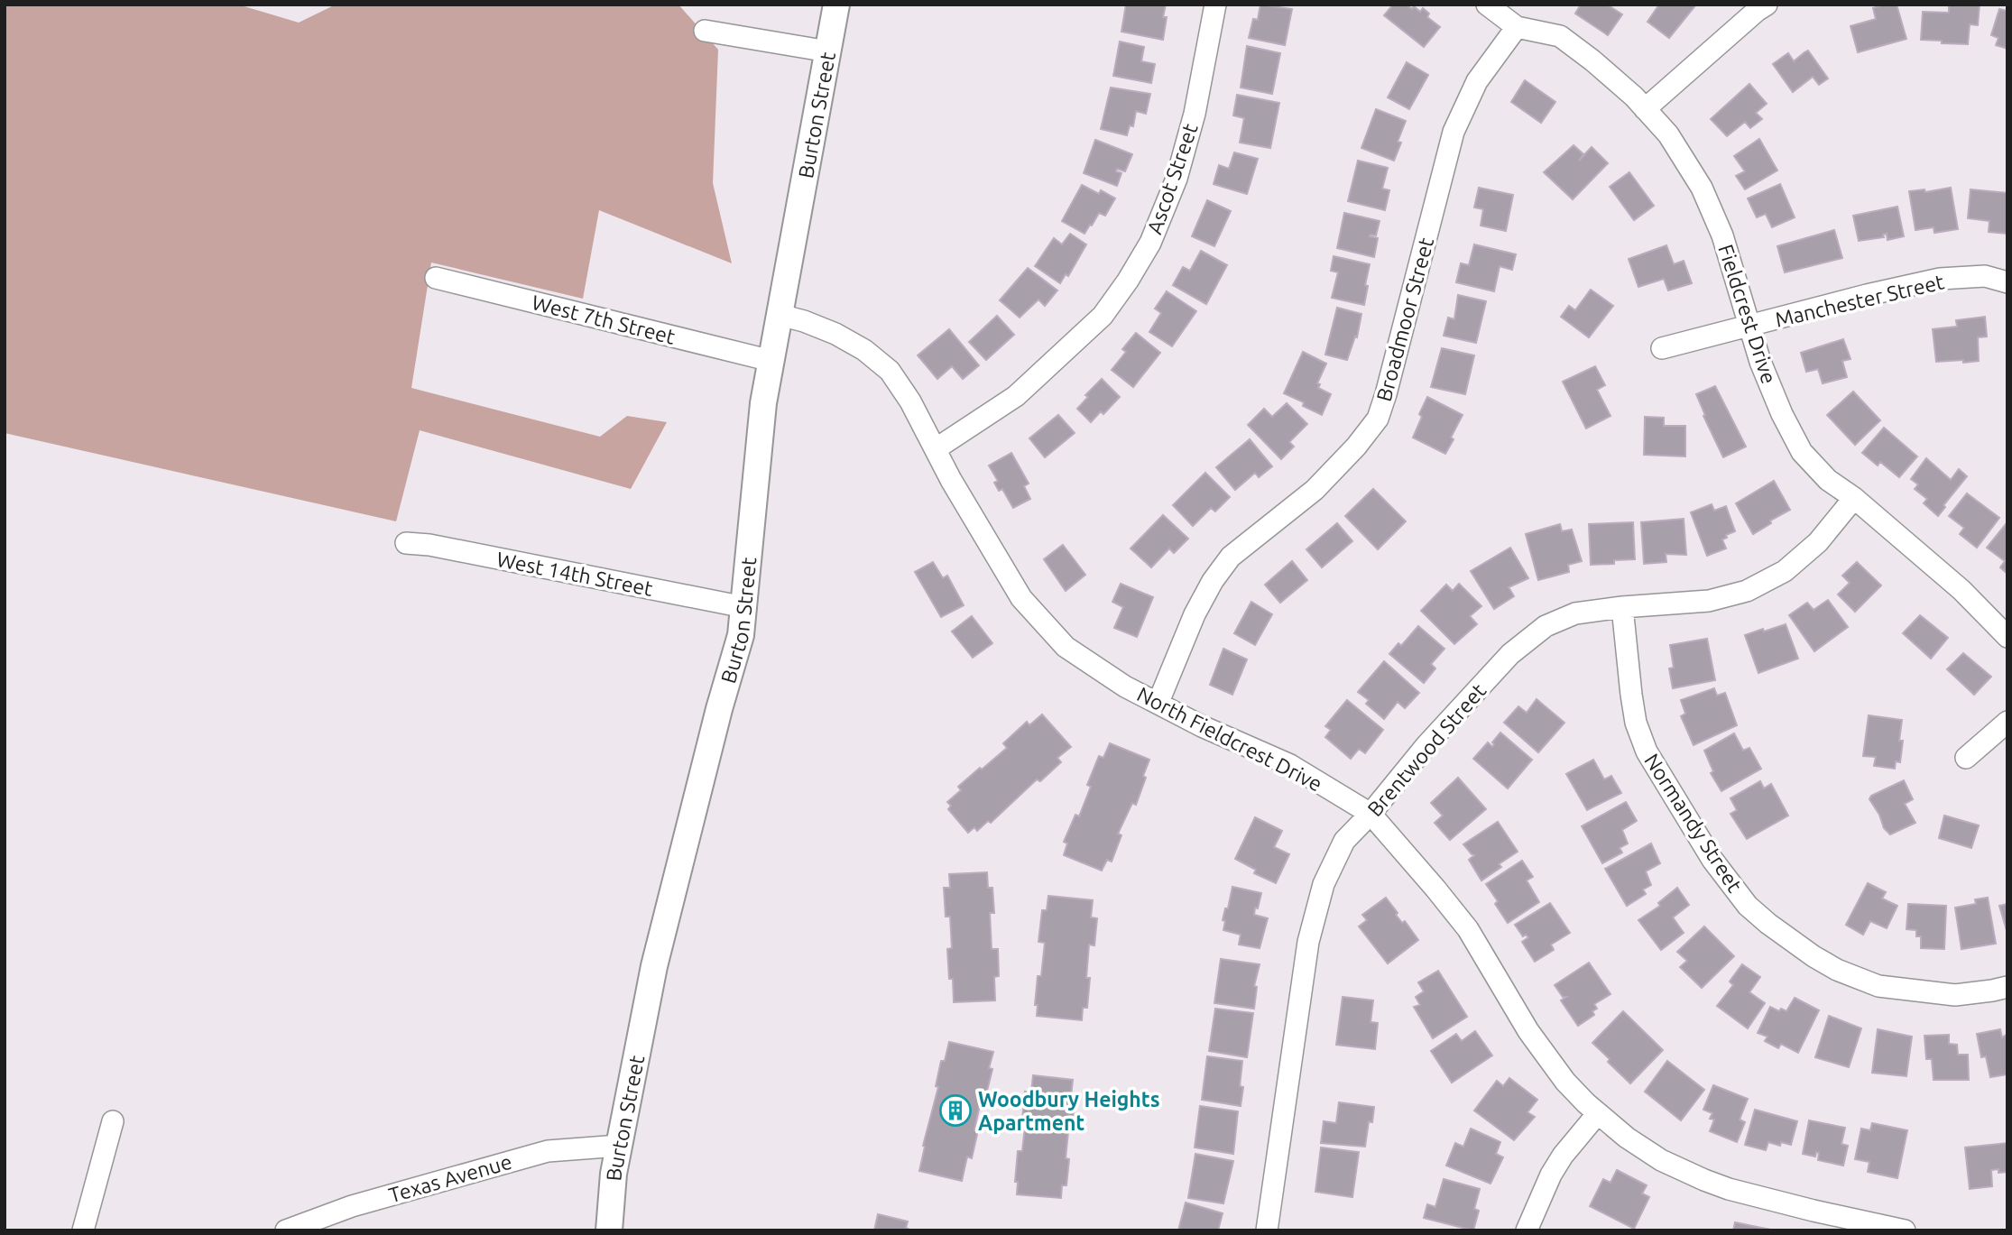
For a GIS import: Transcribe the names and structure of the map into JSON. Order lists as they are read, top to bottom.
{
  "streets": {
    "street": [
      "Burton Street",
      "Ascot Street",
      "Manchester Street",
      "Fieldcrest Drive",
      "West 7th Street",
      "Broadmoor Street",
      "West 14th Street",
      "North Fieldcrest Drive",
      "Brentwood Street",
      "Normandy Street",
      "Texas Avenue"
    ]
  },
  "crossings": [
    ["Burton Street", "West 7th Street"],
    ["Burton Street", "West 14th Street"],
    ["Burton Street", "North Fieldcrest Drive"],
    ["Burton Street", "Texas Avenue"],
    ["Ascot Street", "North Fieldcrest Drive"],
    ["Manchester Street", "Fieldcrest Drive"],
    ["Fieldcrest Drive", "Broadmoor Street"],
    ["Fieldcrest Drive", "Brentwood Street"],
    ["Broadmoor Street", "North Fieldcrest Drive"],
    ["North Fieldcrest Drive", "Brentwood Street"],
    ["Brentwood Street", "Normandy Street"]
  ],
  "places": {
    "building": ["Woodbury Heights Apartment"]
  }
}
